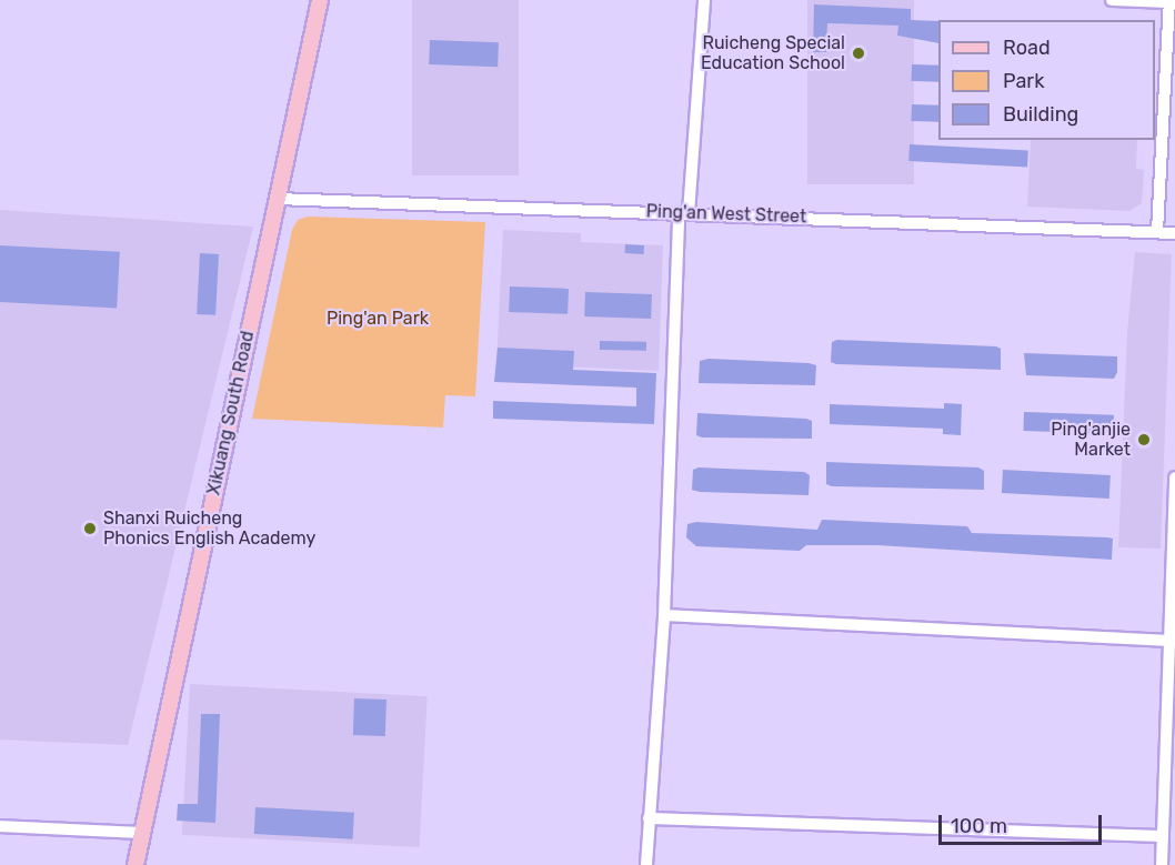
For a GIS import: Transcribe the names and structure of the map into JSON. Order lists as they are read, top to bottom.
{
  "streets": {
    "main road": ["Xikuang South Road"],
    "street": ["Ping'an West Street"]
  },
  "crossings": [
    ["Ping'an West Street", "Xikuang South Road"]
  ],
  "parks": ["Ping'an Park"],
  "places": ["Ruicheng Special Education School", "Ping'anjie Market", "Shanxi Ruicheng Phonics English Academy"],
  "legend": ["Road", "Park", "Building"],
  "scale_bar": "100 m"
}
